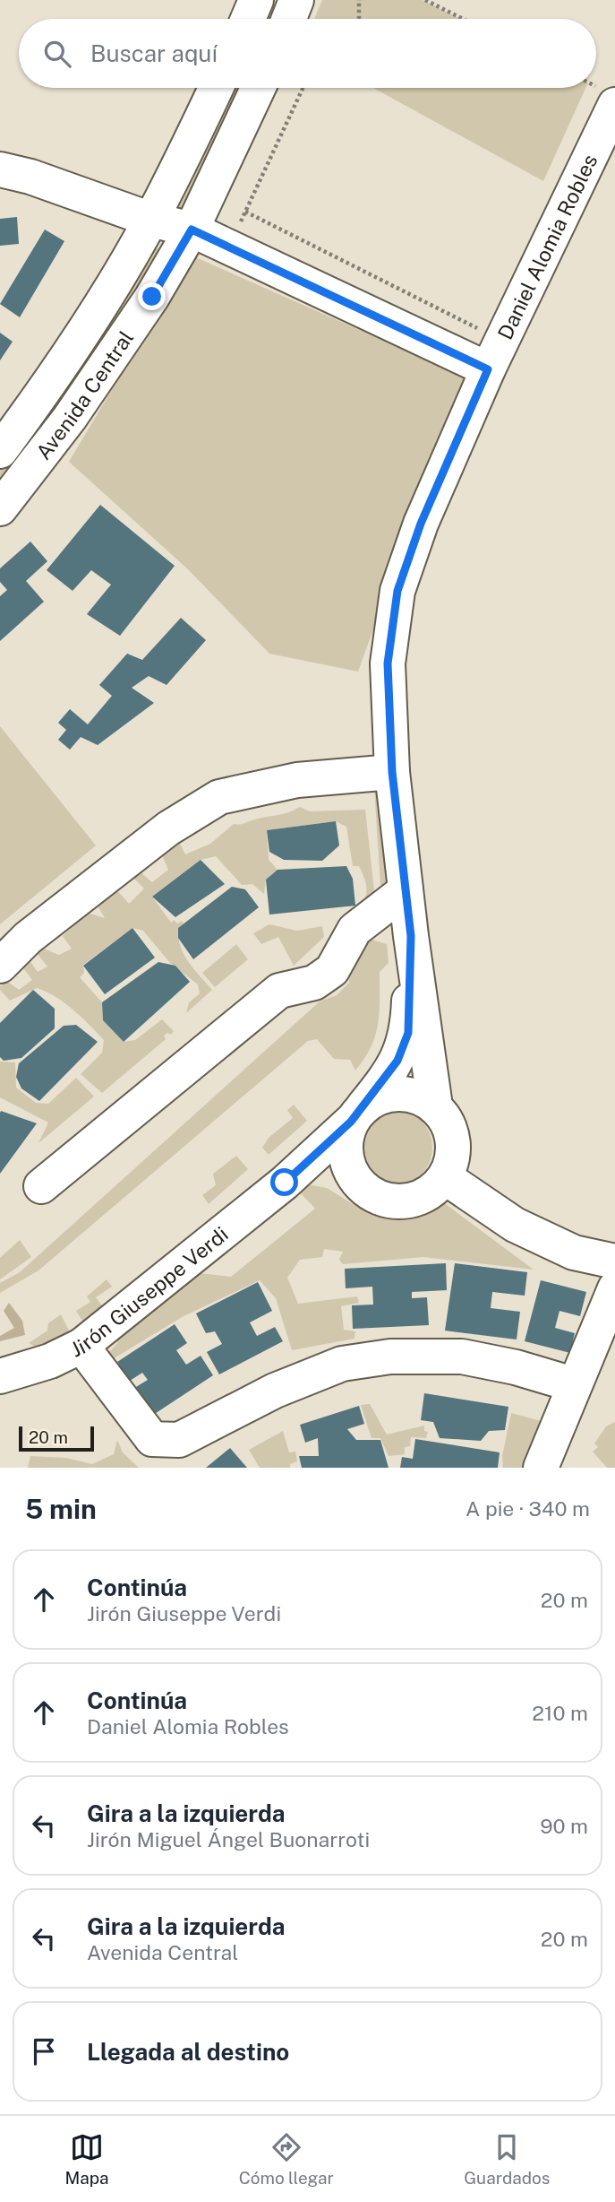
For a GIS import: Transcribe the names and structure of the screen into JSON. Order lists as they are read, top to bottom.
{
  "streets": {
    "street": ["Daniel Alomia Robles", "Avenida Central", "Jirón Giuseppe Verdi"]
  },
  "crossings": [
    ["Daniel Alomia Robles", "Jirón Giuseppe Verdi"]
  ],
  "scale_bar": "20 m",
  "page": {
    "search": "Buscar aquí",
    "scale": "20 m",
    "heading": ["5 min", "A pie · 340 m"],
    "list": [
      ["Continúa", "Jirón Giuseppe Verdi", "20 m"],
      ["Continúa", "Daniel Alomia Robles", "210 m"],
      ["Gira a la izquierda", "Jirón Miguel Ángel Buonarroti", "90 m"],
      ["Gira a la izquierda", "Avenida Central", "20 m"],
      "Llegada al destino"
    ],
    "nav": ["Mapa", "Cómo llegar", "Guardados"]
  }
}
